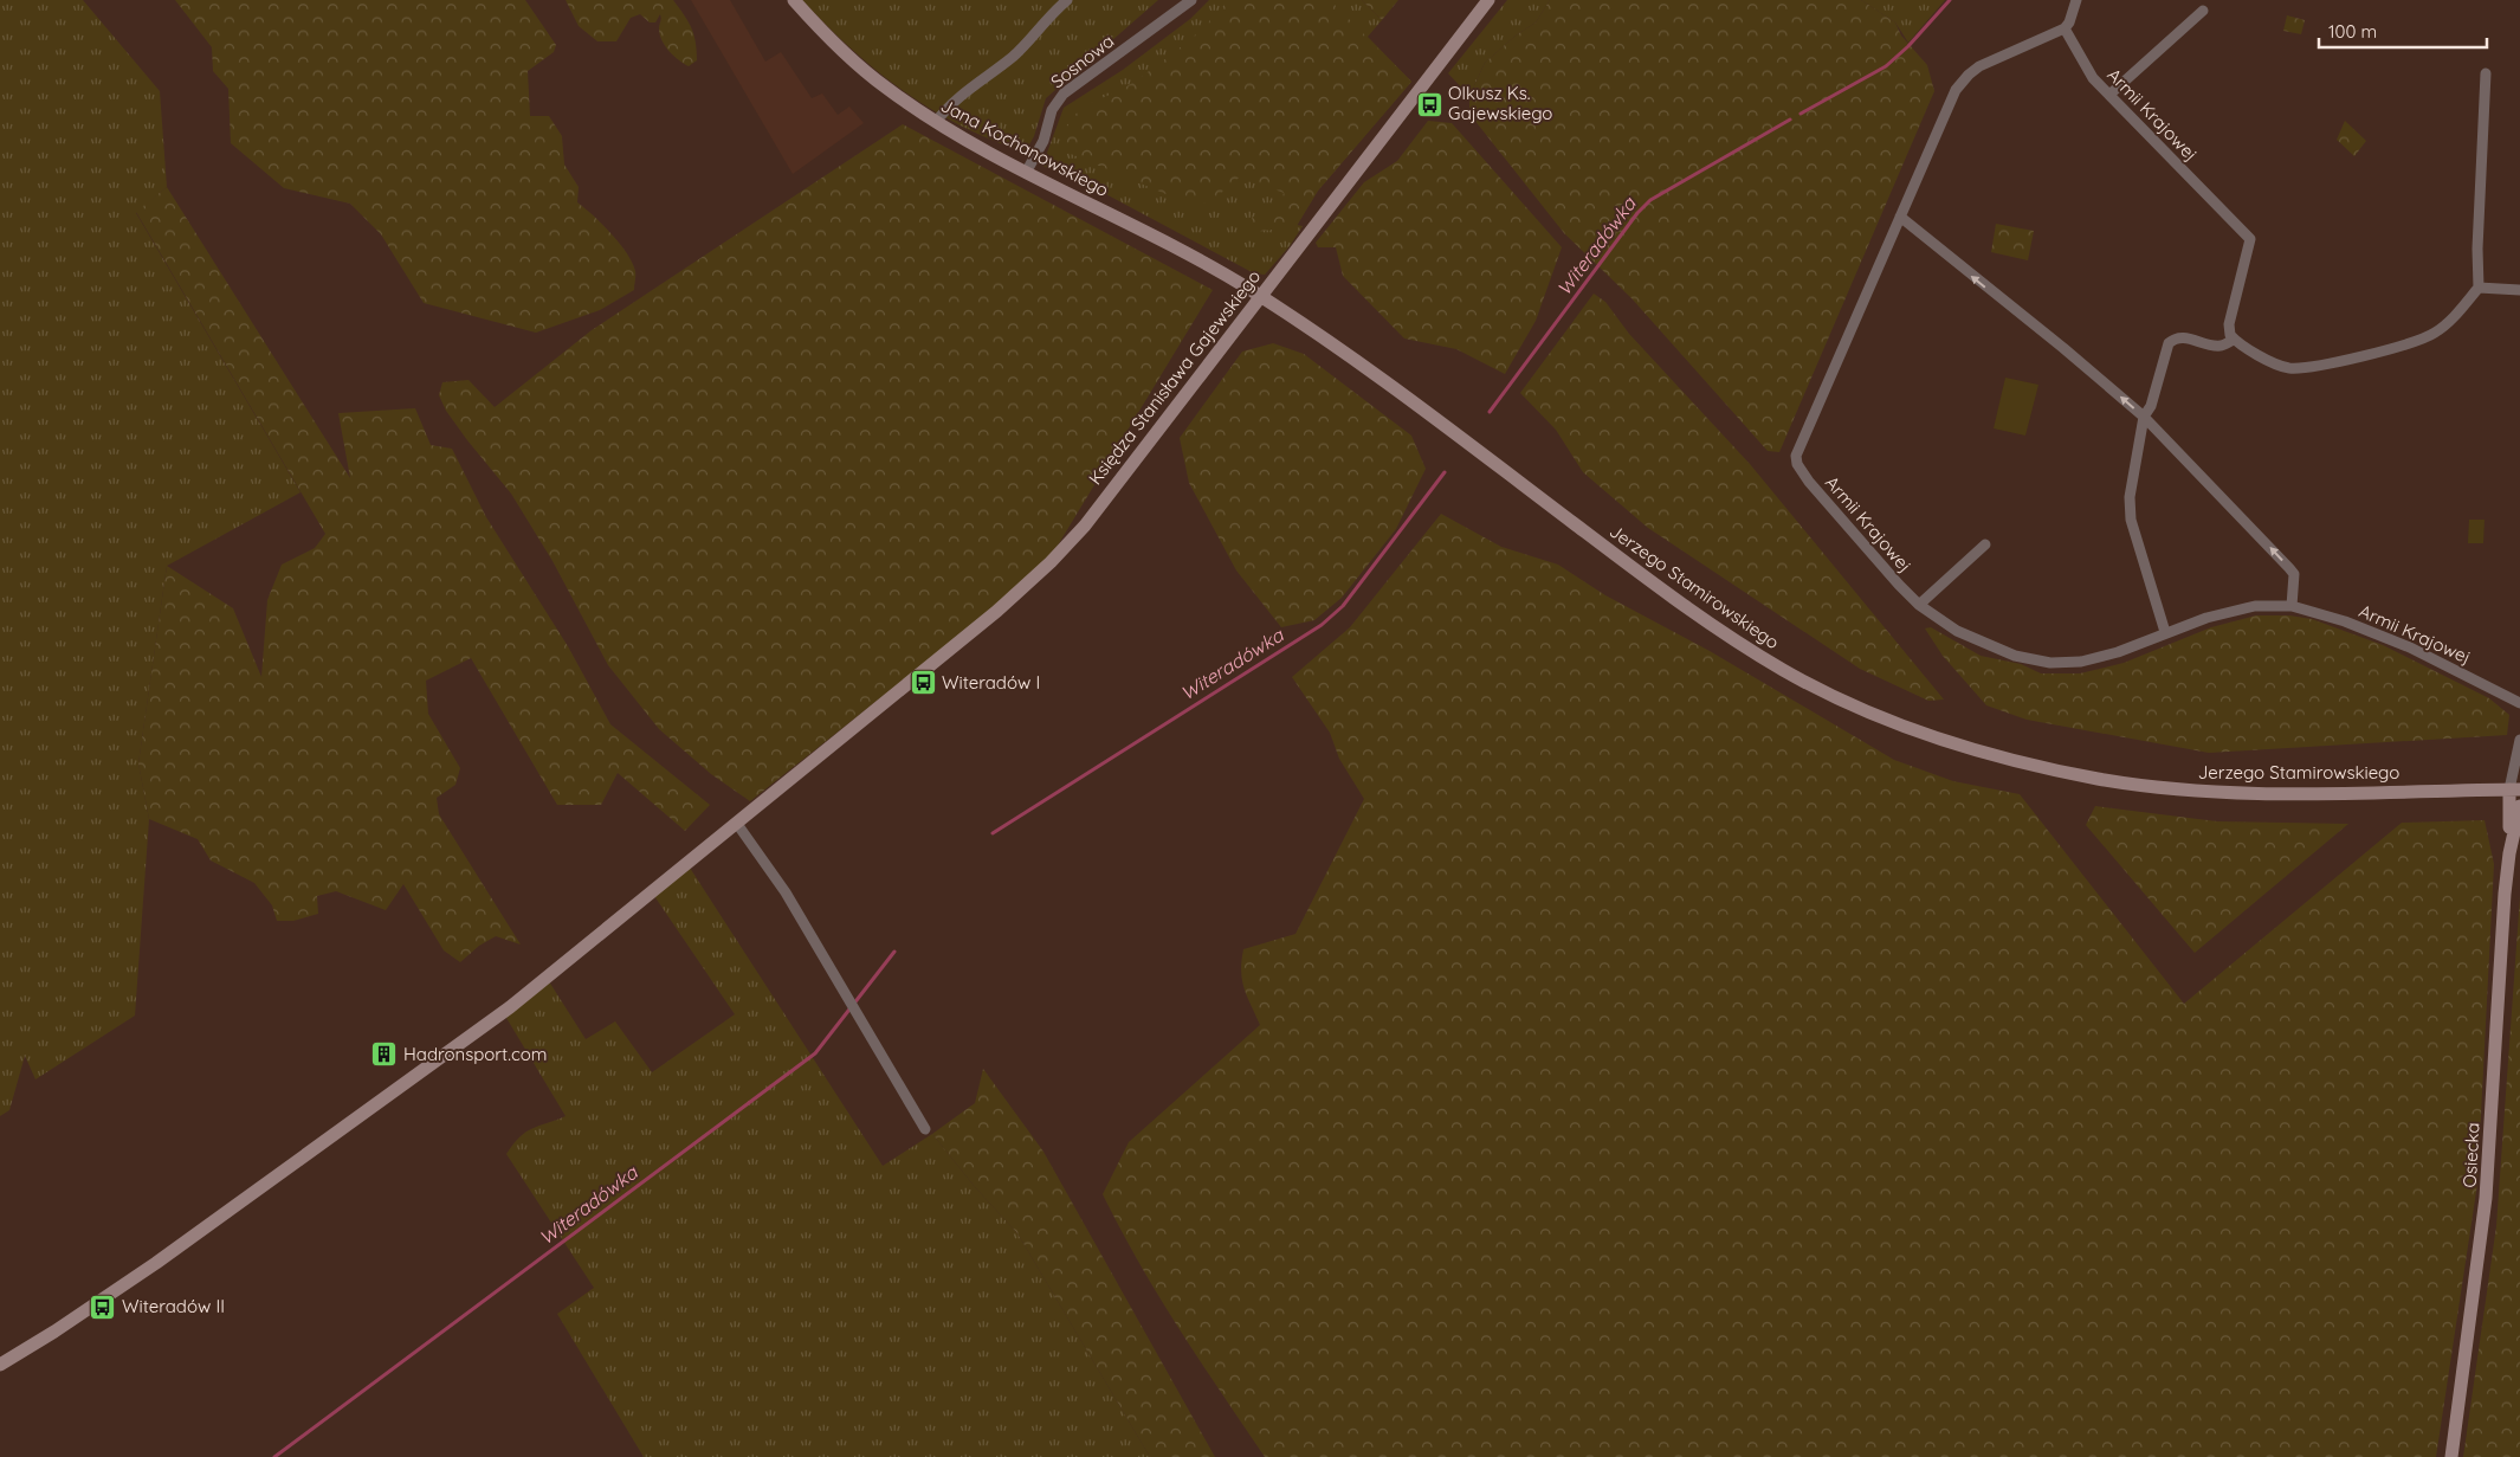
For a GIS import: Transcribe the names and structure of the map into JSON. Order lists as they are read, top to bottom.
{
  "streets": {
    "street": [
      "Sosnowa",
      "Armii Krajowej",
      "Jana Kochanowskiego",
      "Księdza Stanisława Gajewskiego",
      "Jerzego Stamirowskiego",
      "Osiecka"
    ]
  },
  "crossings": [
    ["Sosnowa", "Jana Kochanowskiego"],
    ["Jana Kochanowskiego", "Księdza Stanisława Gajewskiego"],
    ["Jana Kochanowskiego", "Jerzego Stamirowskiego"],
    ["Księdza Stanisława Gajewskiego", "Jerzego Stamirowskiego"],
    ["Jerzego Stamirowskiego", "Osiecka"]
  ],
  "water": ["Witeradówka"],
  "places": {
    "bus stop": ["Olkusz Ks. Gajewskiego", "Witeradów I", "Witeradów II"],
    "building": ["Hadronsport.com"]
  },
  "scale_bar": "100 m"
}
